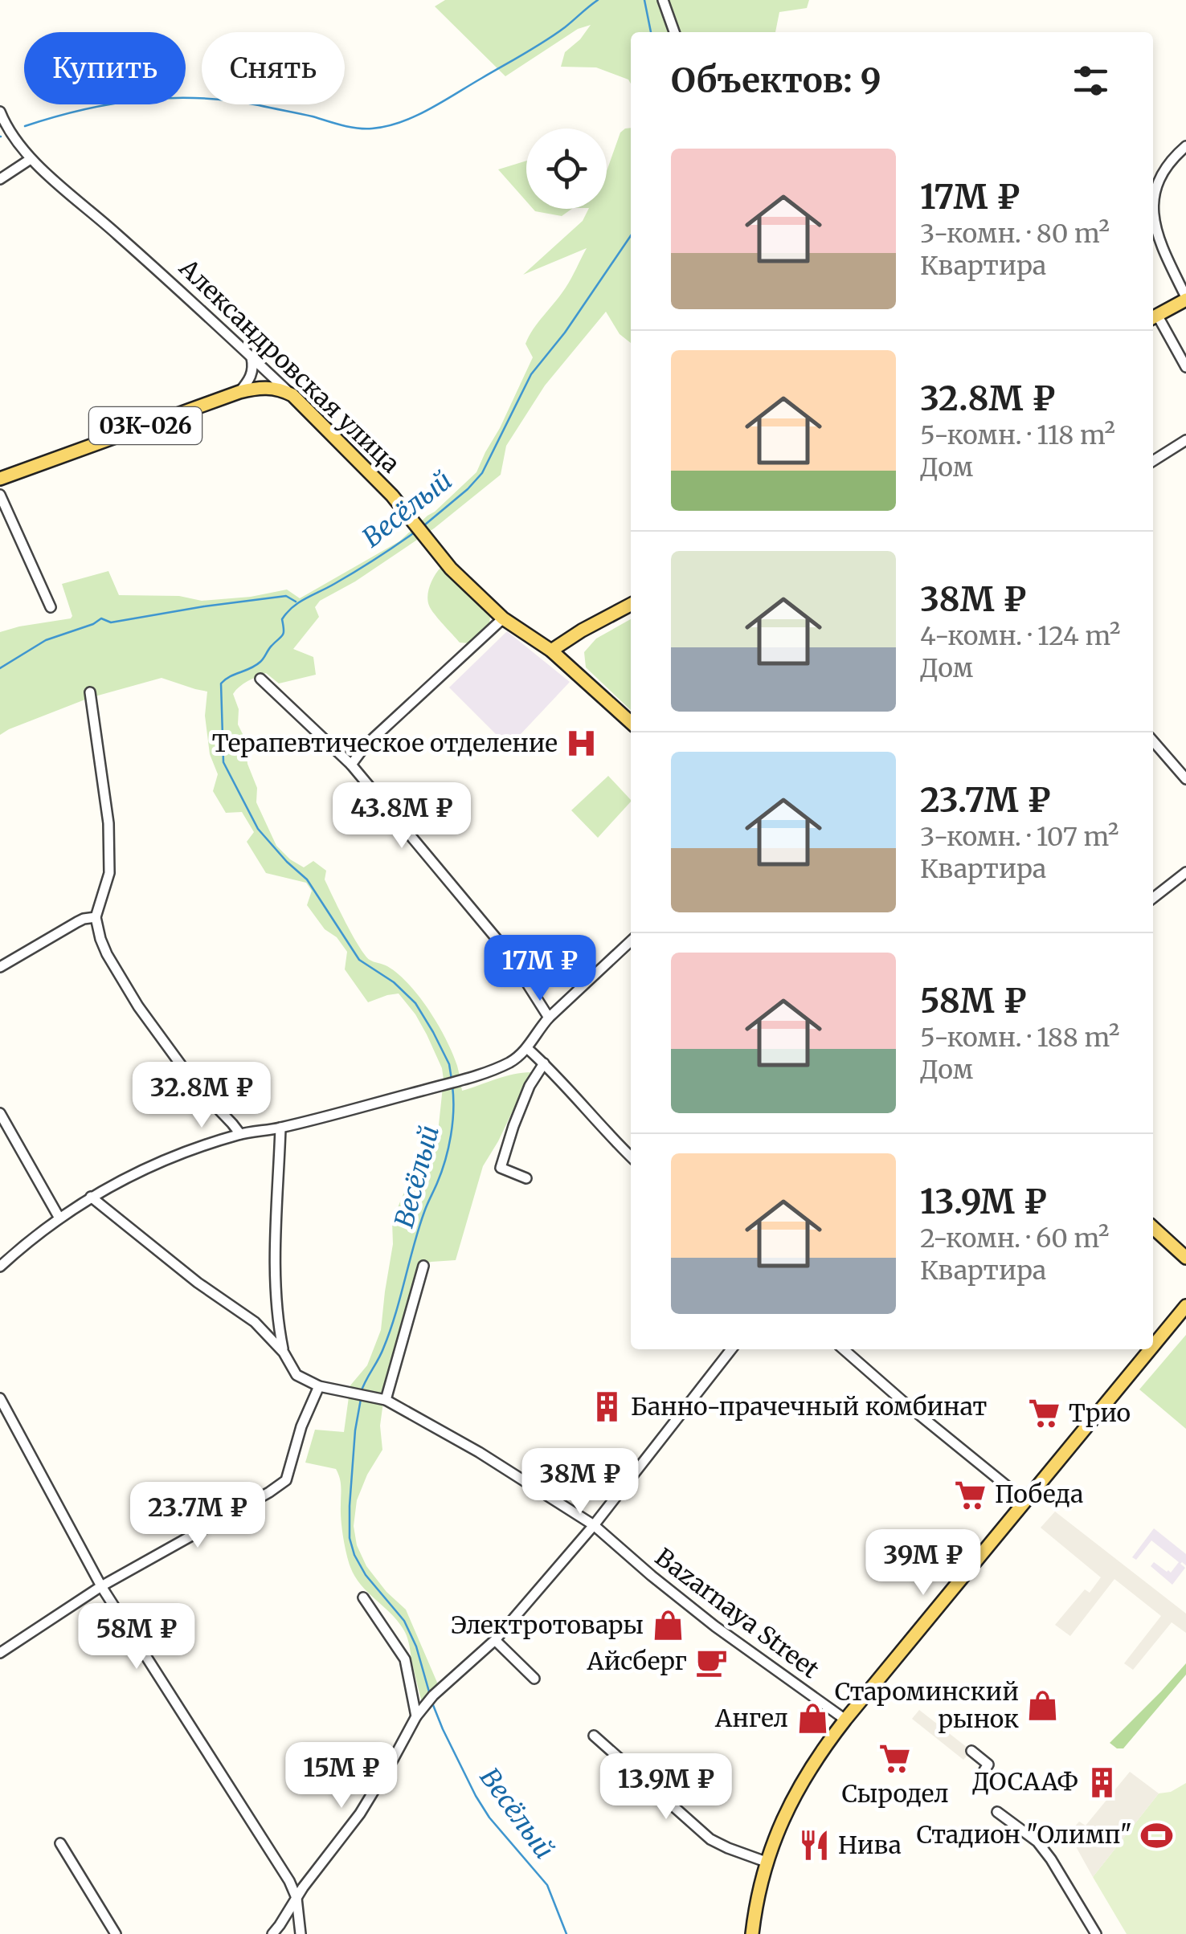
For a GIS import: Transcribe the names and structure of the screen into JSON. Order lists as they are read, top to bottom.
{
  "streets": {
    "main road": ["Александровская улица", "03К-026"],
    "street": ["Bazarnaya Street"]
  },
  "crossings": [
    ["Александровская улица", "03К-026"]
  ],
  "water": ["Весёлый"],
  "places": {
    "hospital": ["Терапевтическое отделение"],
    "building": ["Банно-прачечный комбинат", "ДОСААФ"],
    "supermarket": ["Трио", "Победа", "Сыродел"],
    "shop": ["Электротовары", "Староминский рынок", "Ангел"],
    "cafe": ["Айсберг"],
    "sports": ["Стадион \"Олимп\""],
    "restaurant": ["Нива"]
  },
  "page": {
    "chip": ["Купить", "Снять"],
    "heading": "Объектов: 9",
    "list": [
      {
        "name": "17M ₽",
        "note": "3-комн. · 80 m² · Квартира"
      },
      {
        "name": "32.8M ₽",
        "note": "5-комн. · 118 m² · Дом"
      },
      {
        "name": "38M ₽",
        "note": "4-комн. · 124 m² · Дом"
      },
      {
        "name": "23.7M ₽",
        "note": "3-комн. · 107 m² · Квартира"
      },
      {
        "name": "58M ₽",
        "note": "5-комн. · 188 m² · Дом"
      },
      {
        "name": "13.9M ₽",
        "note": "2-комн. · 60 m² · Квартира"
      }
    ],
    "price": [
      "43.8M ₽",
      "17M ₽",
      "32.8M ₽",
      "38M ₽",
      "23.7M ₽",
      "39M ₽",
      "58M ₽",
      "15M ₽",
      "13.9M ₽"
    ]
  }
}
